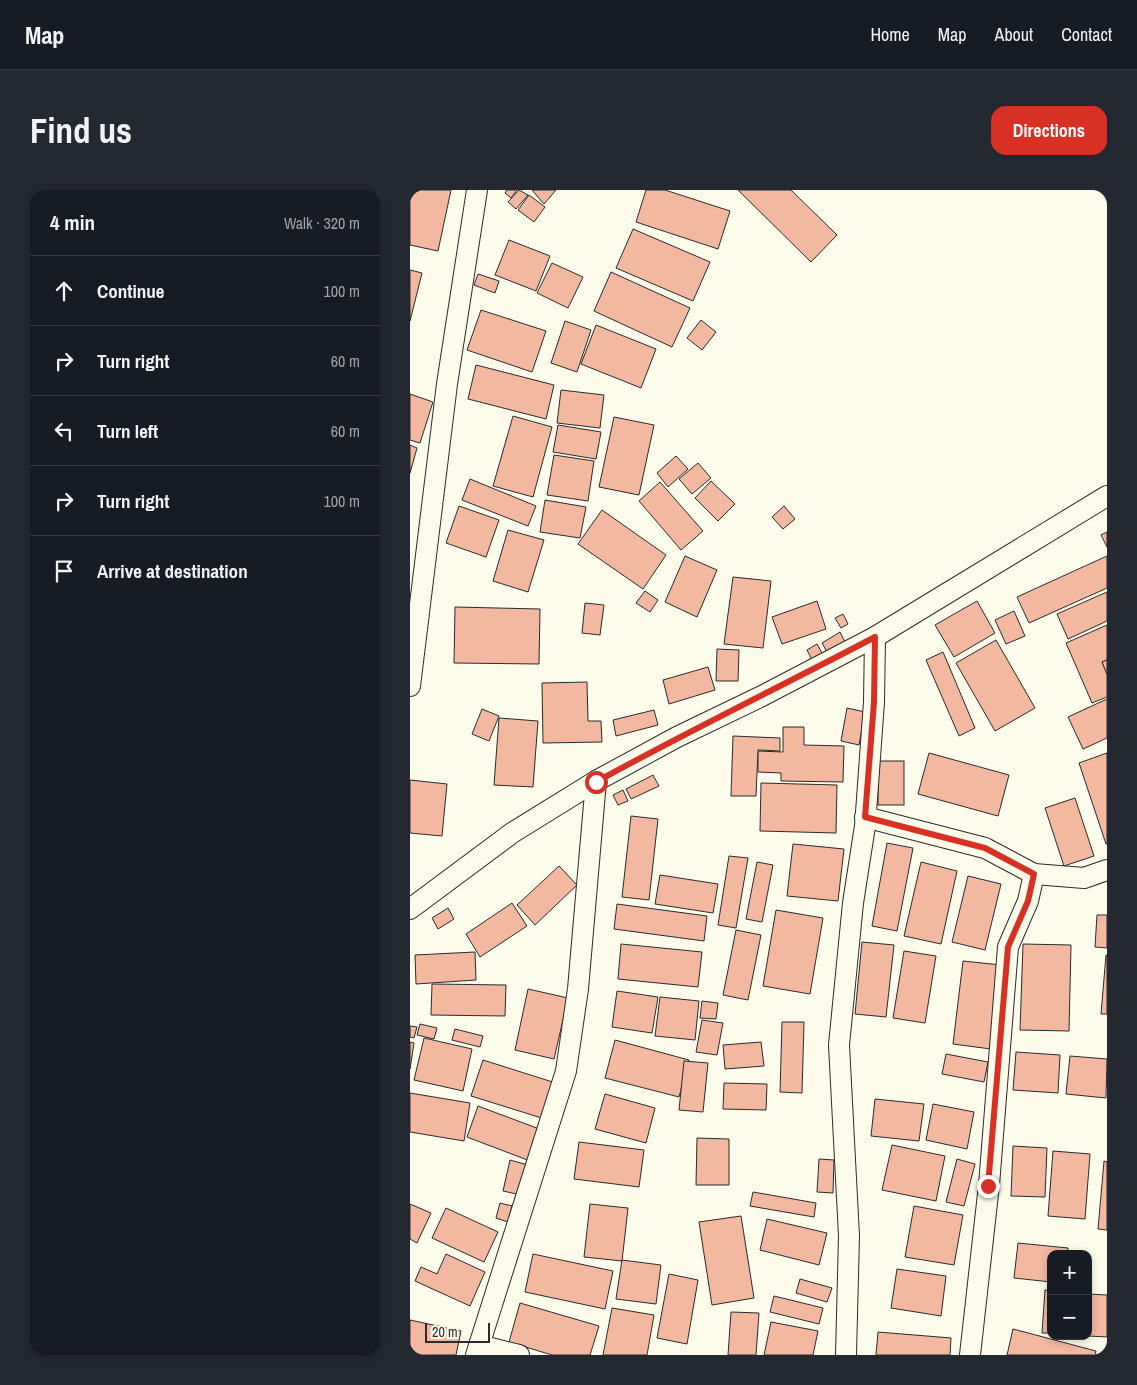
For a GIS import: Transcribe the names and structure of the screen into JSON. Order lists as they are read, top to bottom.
{
  "scale_bar": "20 m",
  "page": {
    "header": "Map",
    "nav": [
      "Home",
      "Map",
      "About",
      "Contact"
    ],
    "buttons": "Directions",
    "title": "Find us",
    "heading": ["4 min", "Walk · 320 m"],
    "list": [
      ["Continue", "100 m"],
      ["Turn right", "60 m"],
      ["Turn left", "60 m"],
      ["Turn right", "100 m"],
      "Arrive at destination"
    ],
    "map_buttons": ["+", "−"],
    "scale": "20 m"
  }
}
